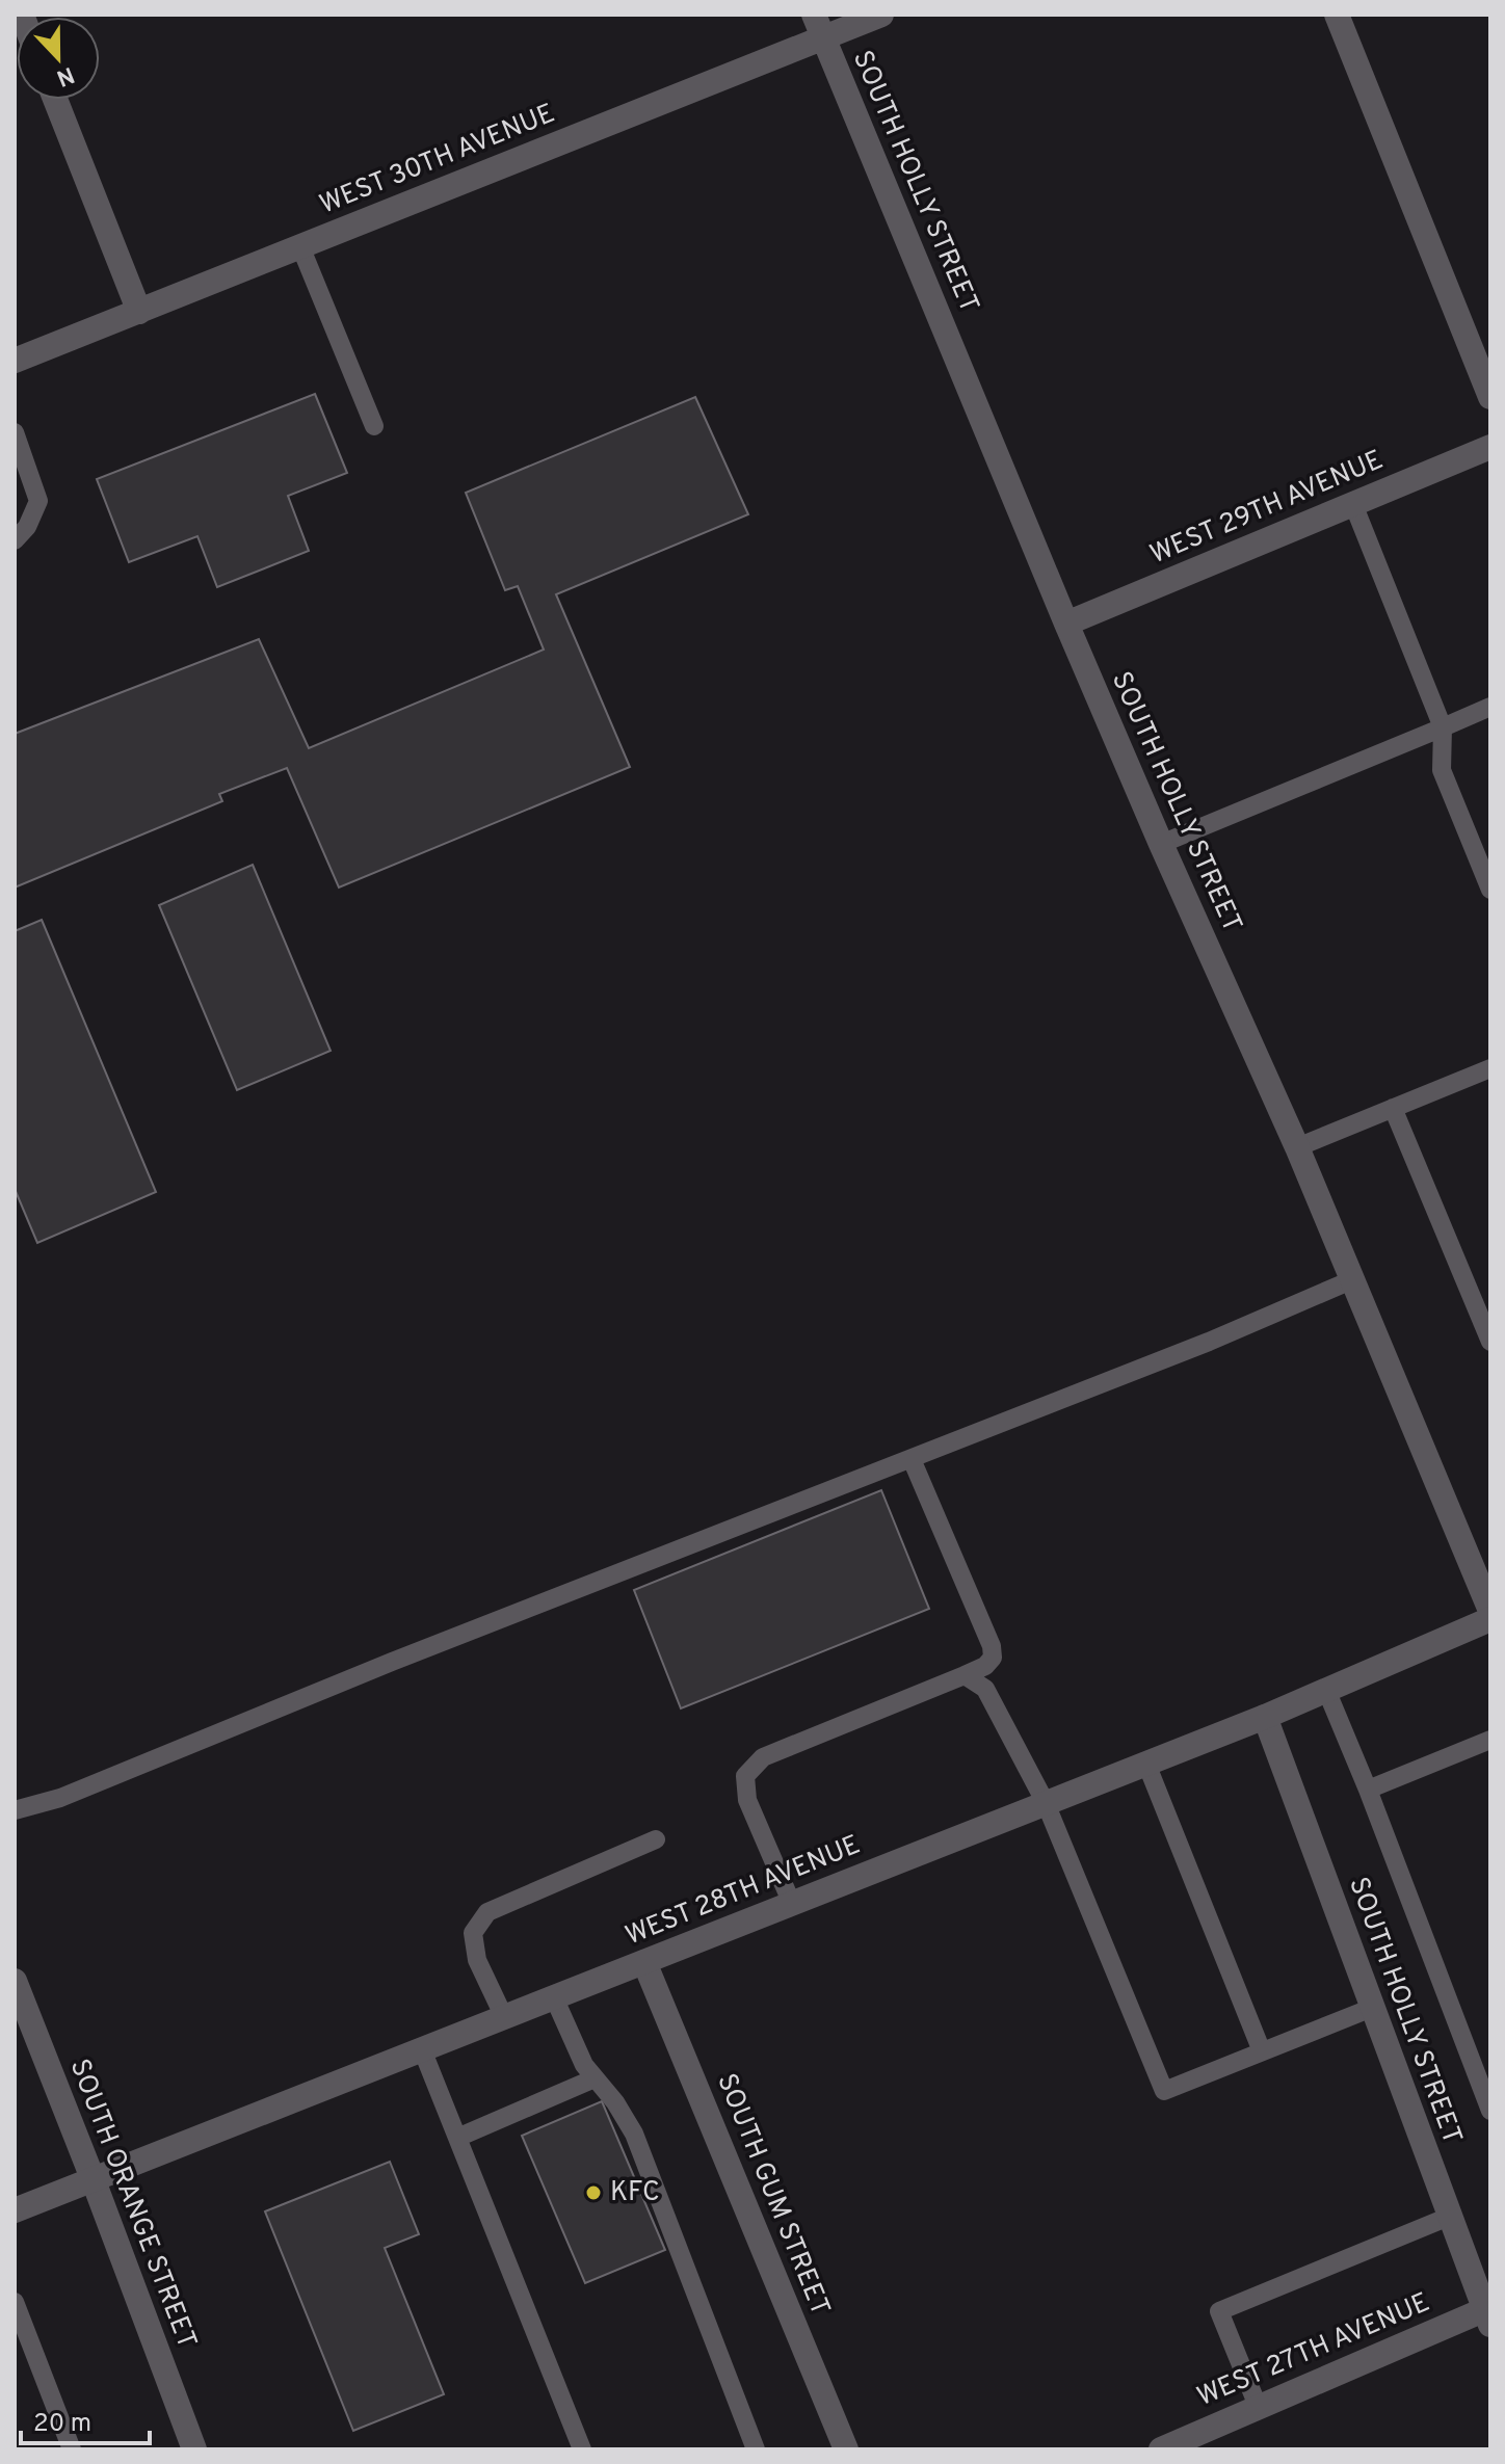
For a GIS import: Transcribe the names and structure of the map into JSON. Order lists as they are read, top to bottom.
{
  "streets": {
    "street": [
      "WEST 30TH AVENUE",
      "SOUTH HOLLY STREET",
      "WEST 29TH AVENUE",
      "WEST 28TH AVENUE",
      "SOUTH GUM STREET",
      "SOUTH ORANGE STREET",
      "WEST 27TH AVENUE"
    ]
  },
  "crossings": [
    ["WEST 30TH AVENUE", "SOUTH HOLLY STREET"],
    ["SOUTH HOLLY STREET", "WEST 29TH AVENUE"],
    ["SOUTH HOLLY STREET", "WEST 28TH AVENUE"],
    ["SOUTH HOLLY STREET", "WEST 27TH AVENUE"],
    ["WEST 28TH AVENUE", "SOUTH GUM STREET"],
    ["WEST 28TH AVENUE", "SOUTH ORANGE STREET"]
  ],
  "places": ["KFC"],
  "scale_bar": "20 m",
  "north": "bottom"
}
